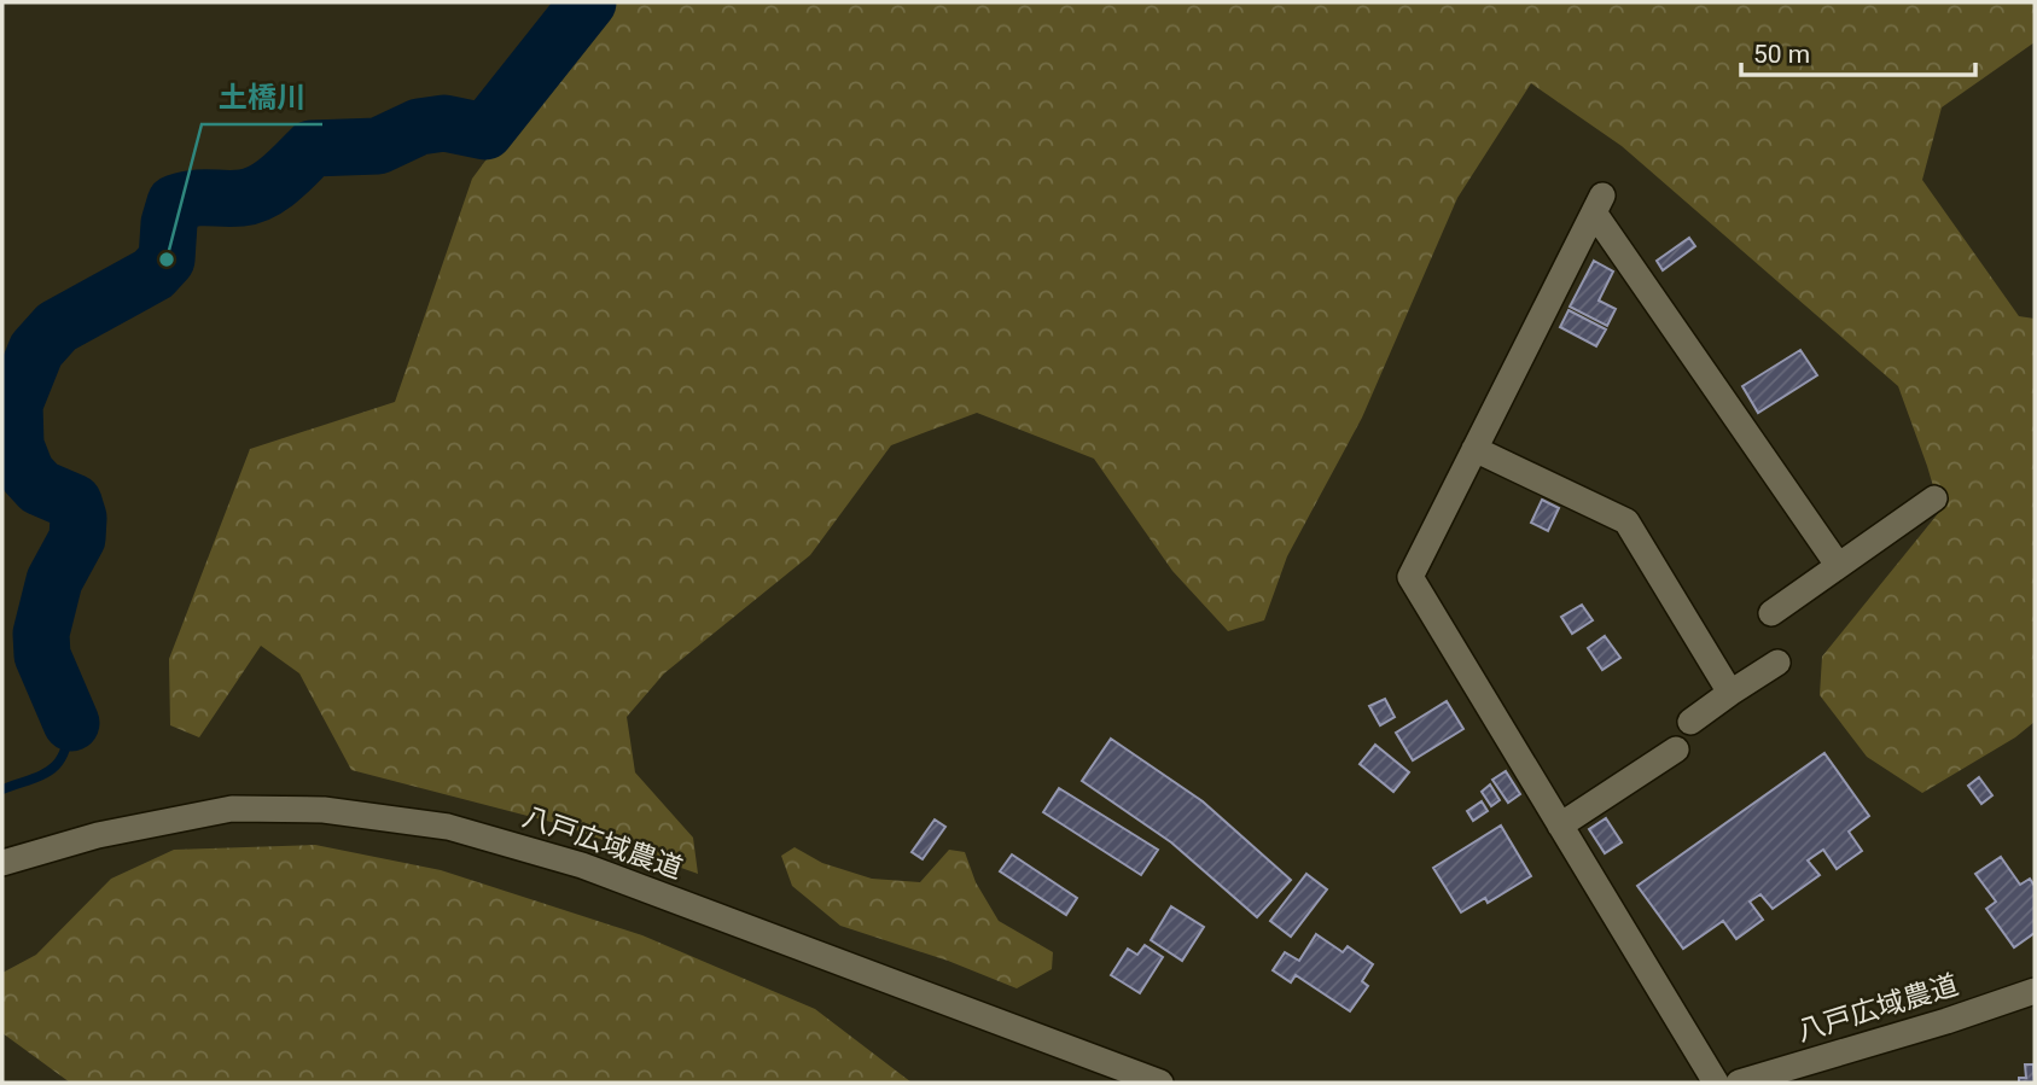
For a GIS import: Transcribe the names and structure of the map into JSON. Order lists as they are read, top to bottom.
{
  "streets": {
    "street": ["八戸広域農道"]
  },
  "places": ["土橋川"],
  "scale_bar": "50 m"
}
